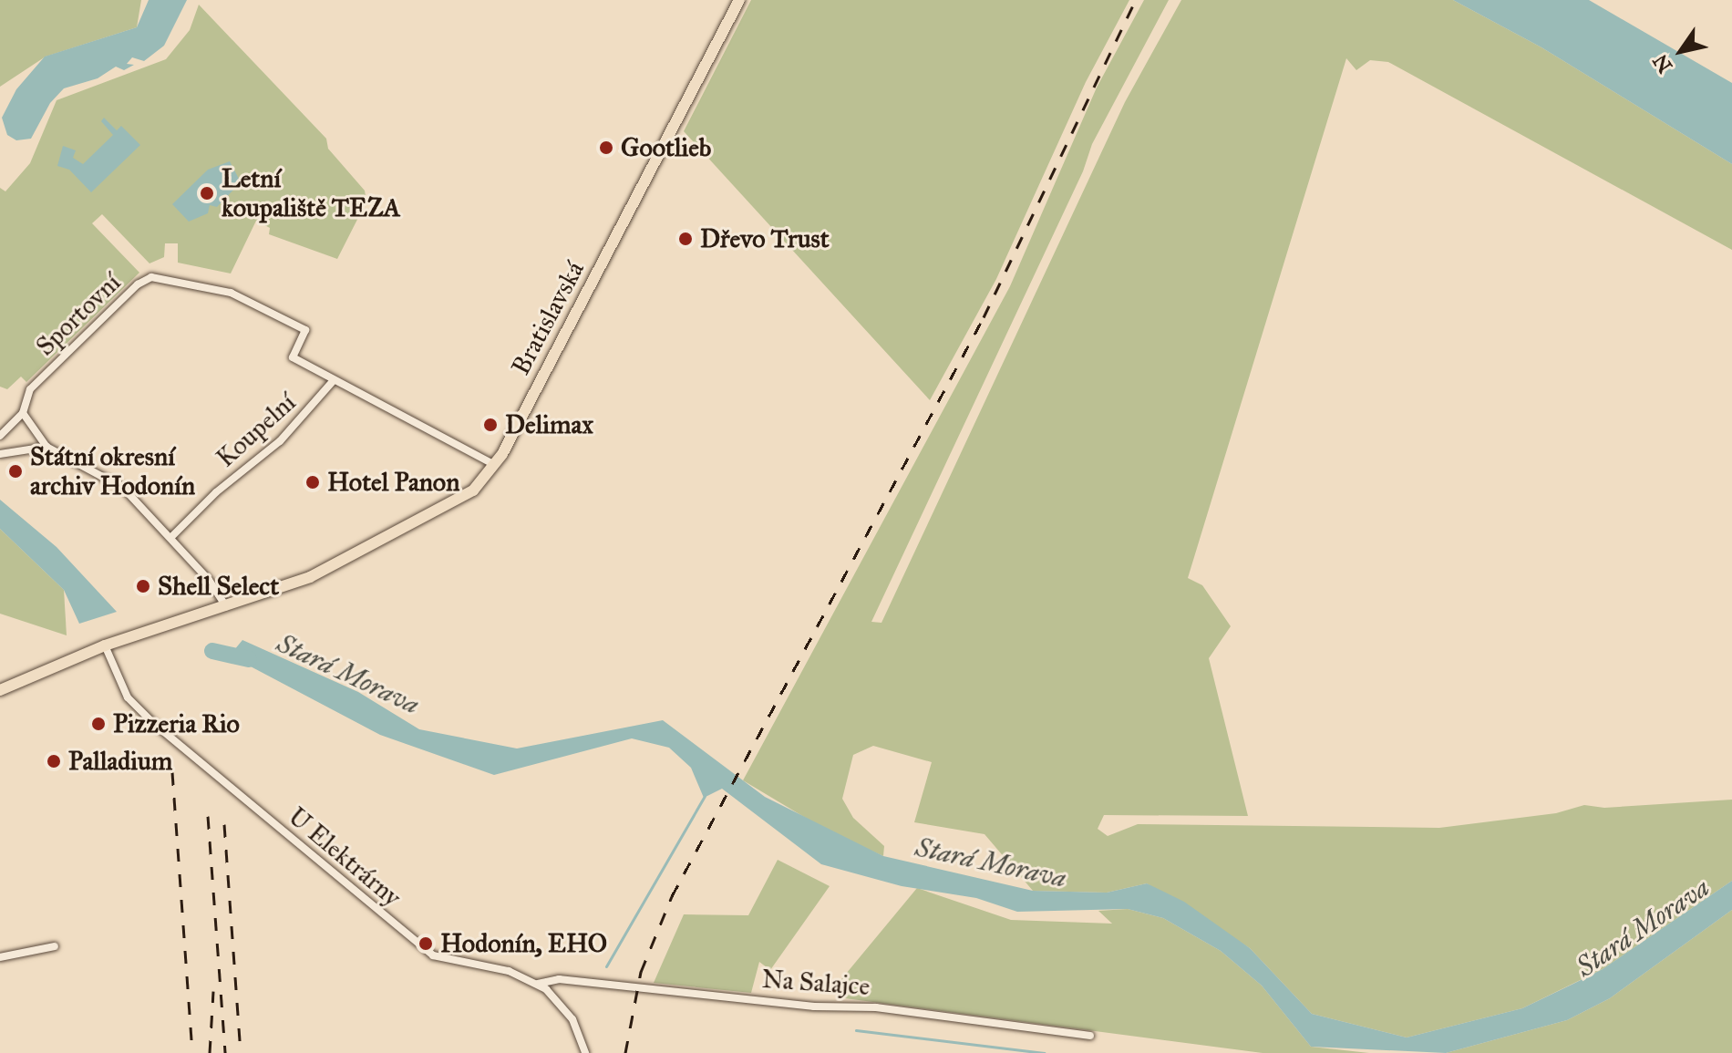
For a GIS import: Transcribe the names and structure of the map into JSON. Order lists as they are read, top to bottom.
{
  "streets": {
    "main road": ["Bratislavská"],
    "street": [
      "Sportovní",
      "Koupelní",
      "U Elektrárny",
      "Na Salajce"
    ]
  },
  "crossings": [
    ["Sportovní", "Koupelní"],
    ["Bratislavská", "U Elektrárny"],
    ["U Elektrárny", "Na Salajce"]
  ],
  "water": ["Stará Morava"],
  "places": [
    "Gootlieb",
    "Letní koupaliště TEZA",
    "Dřevo Trust",
    "Delimax",
    "Státní okresní archiv Hodonín",
    "Hotel Panon",
    "Shell Select",
    "Pizzeria Rio",
    "Palladium",
    "Hodonín, EHO"
  ],
  "north": "bottom left"
}
